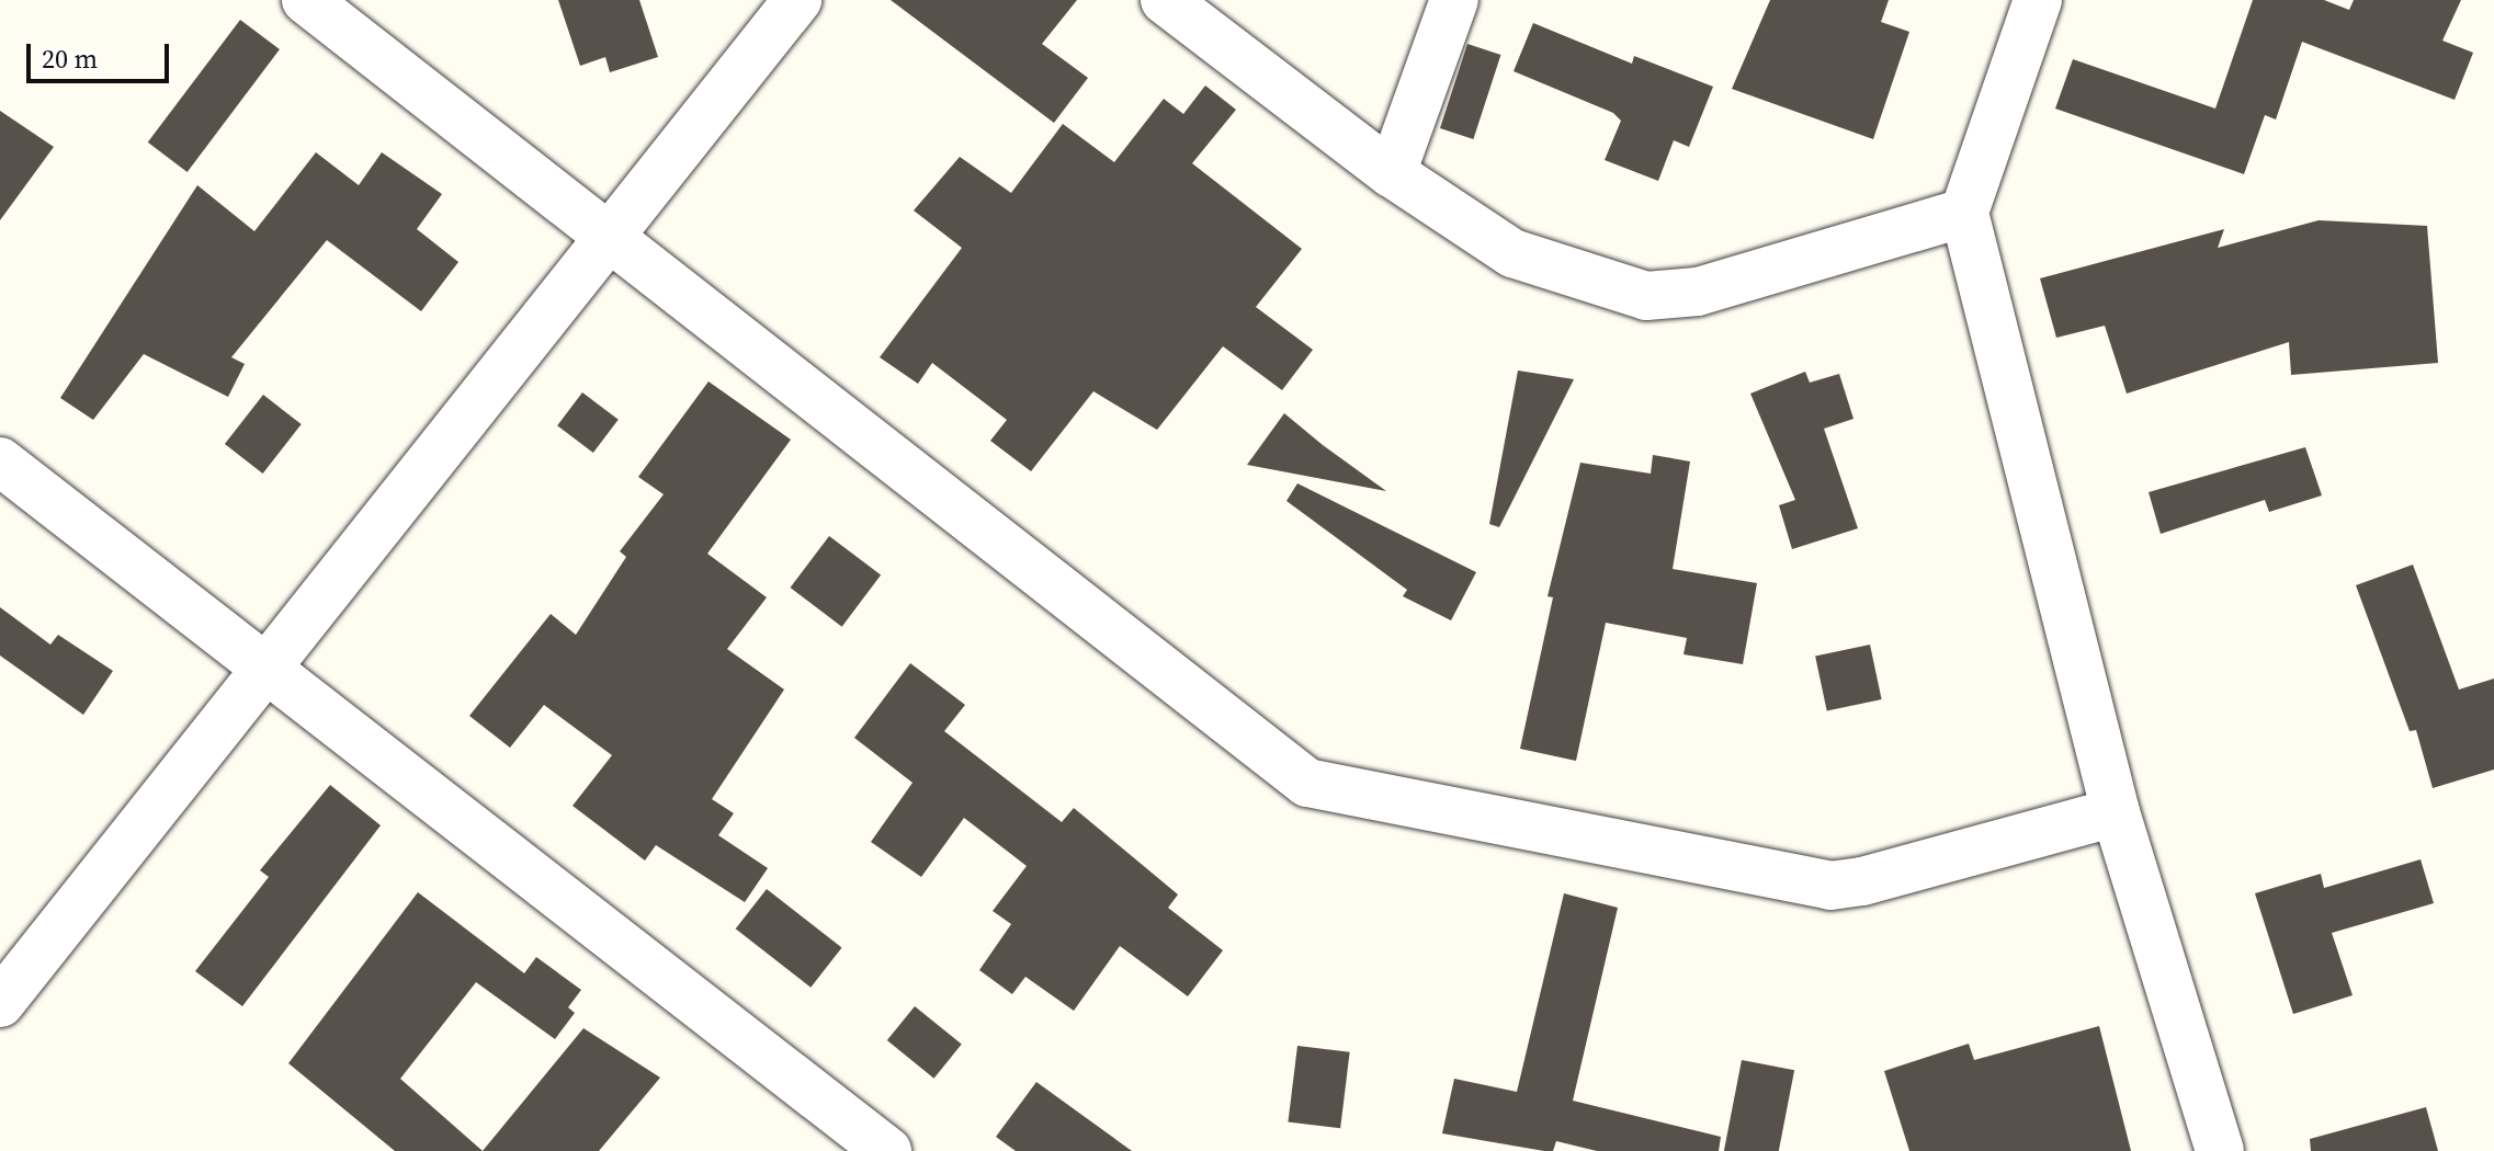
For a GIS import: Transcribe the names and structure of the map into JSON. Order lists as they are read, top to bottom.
{
  "scale_bar": "20 m"
}
